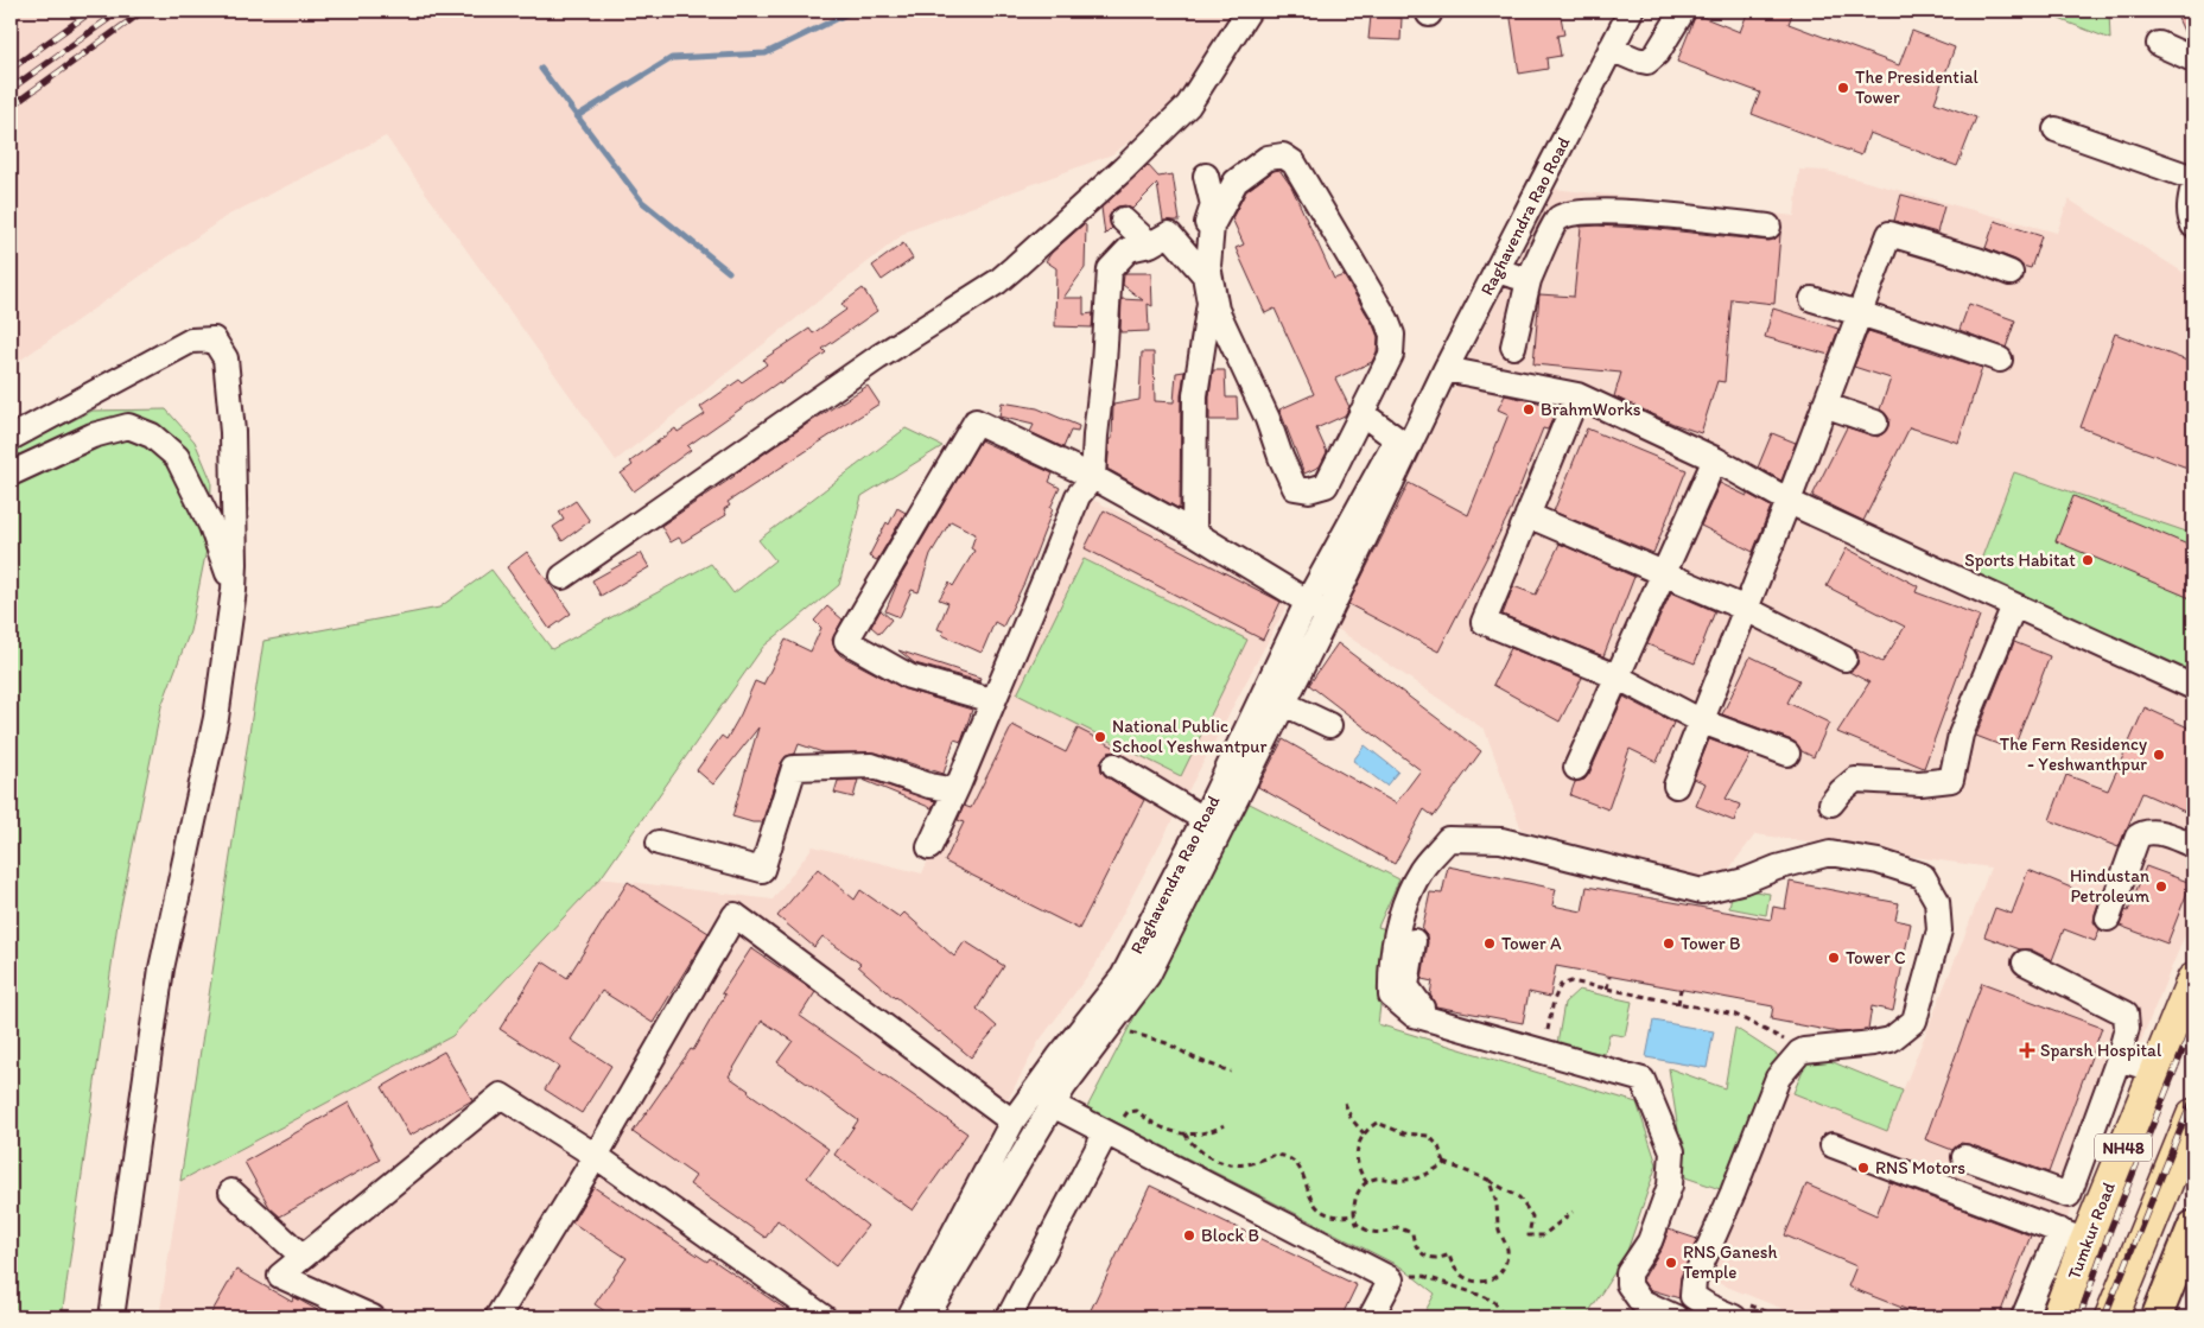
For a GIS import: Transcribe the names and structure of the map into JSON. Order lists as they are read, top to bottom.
{
  "streets": {
    "highway": ["NH48", "Tumkur Road"],
    "street": ["Raghavendra Rao Road"]
  },
  "places": {
    "other": [
      "The Presidential Tower",
      "BrahmWorks",
      "Sports Habitat",
      "National Public School Yeshwantpur",
      "The Fern Residency - Yeshwanthpur",
      "Hindustan Petroleum",
      "Tower A",
      "Tower B",
      "Tower C",
      "RNS Motors",
      "Block B",
      "RNS Ganesh Temple"
    ],
    "health": ["Sparsh Hospital"]
  }
}
